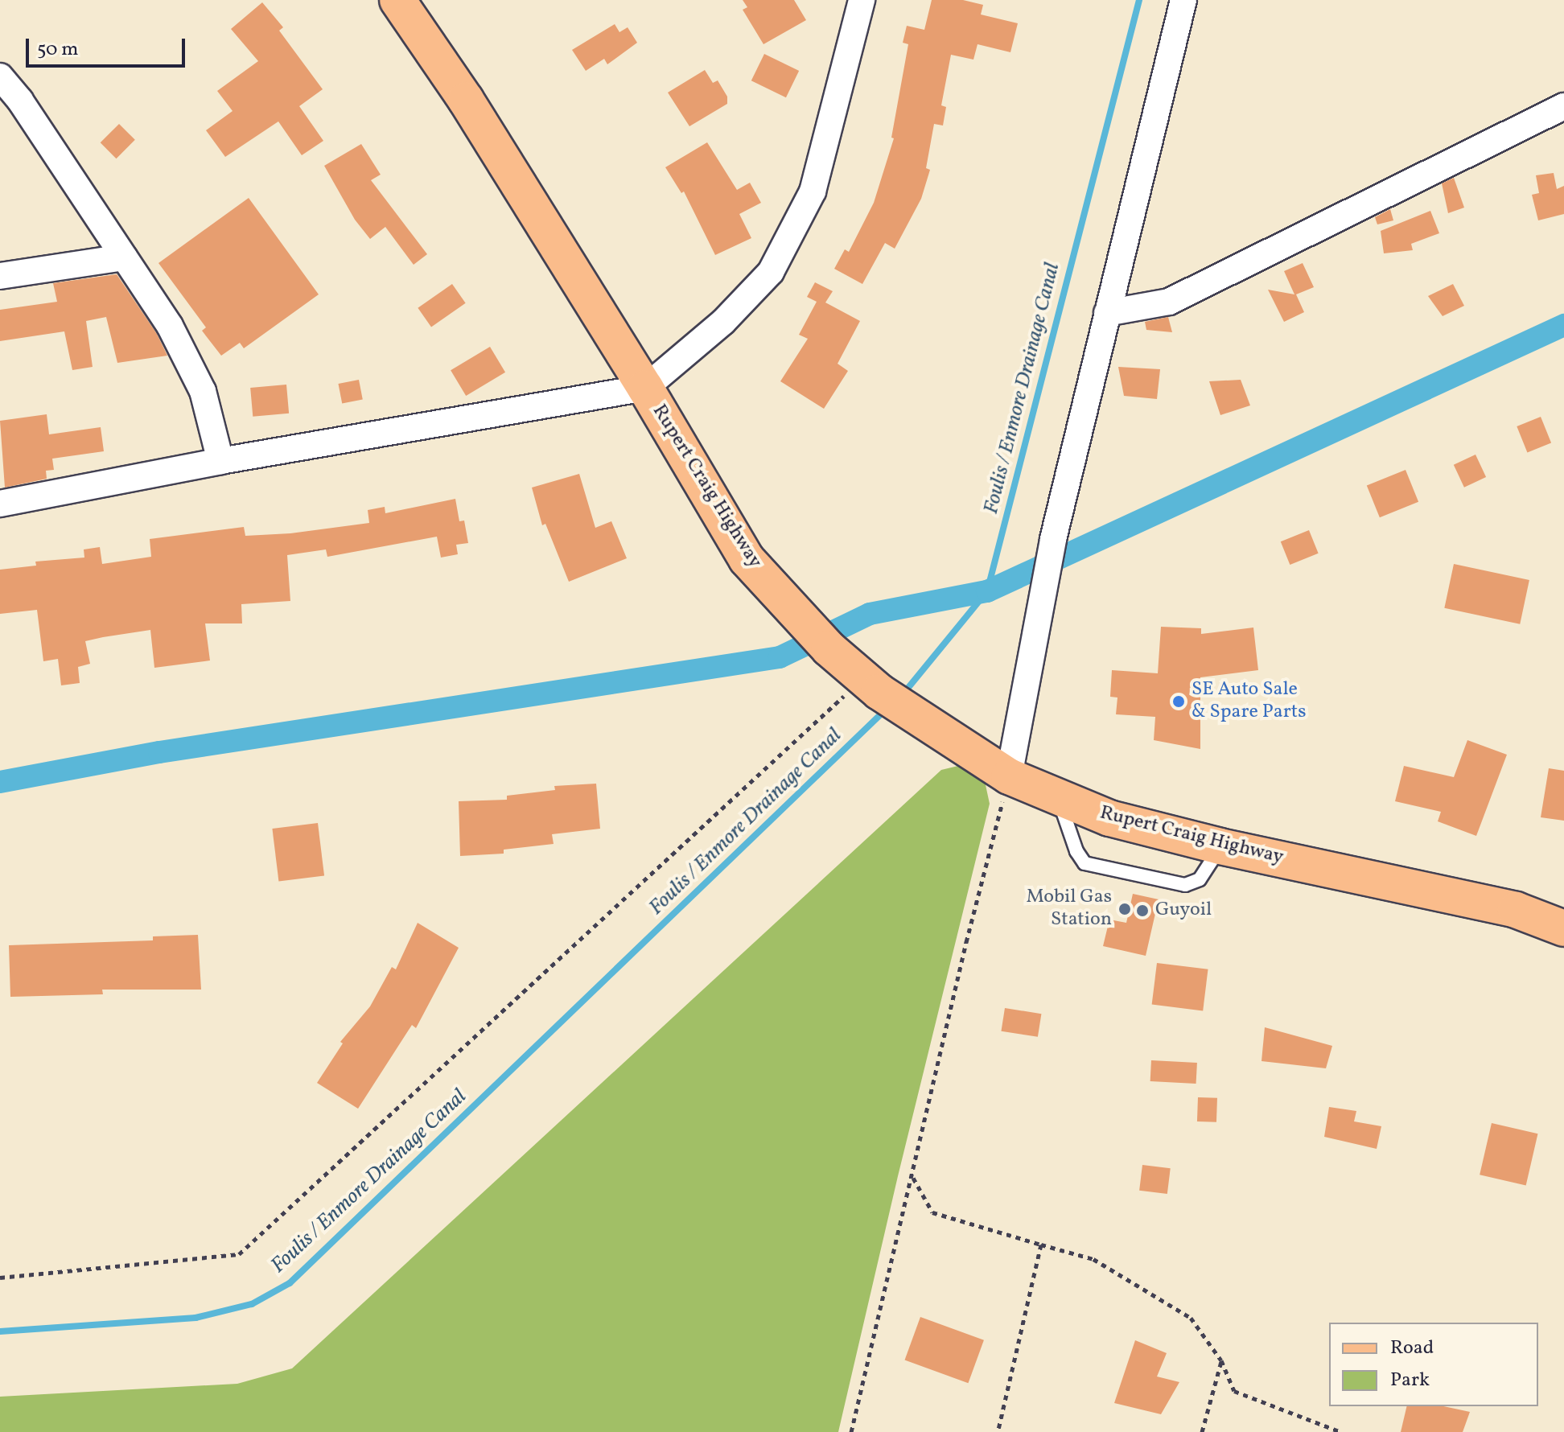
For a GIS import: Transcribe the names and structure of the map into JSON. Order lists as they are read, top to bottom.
{
  "streets": {
    "main road": ["Rupert Craig Highway"]
  },
  "water": ["Foulis / Enmore Drainage Canal"],
  "places": ["SE Auto Sale & Spare Parts", "Mobil Gas Station", "Guyoil"],
  "legend": ["Road", "Park"],
  "scale_bar": "50 m"
}
